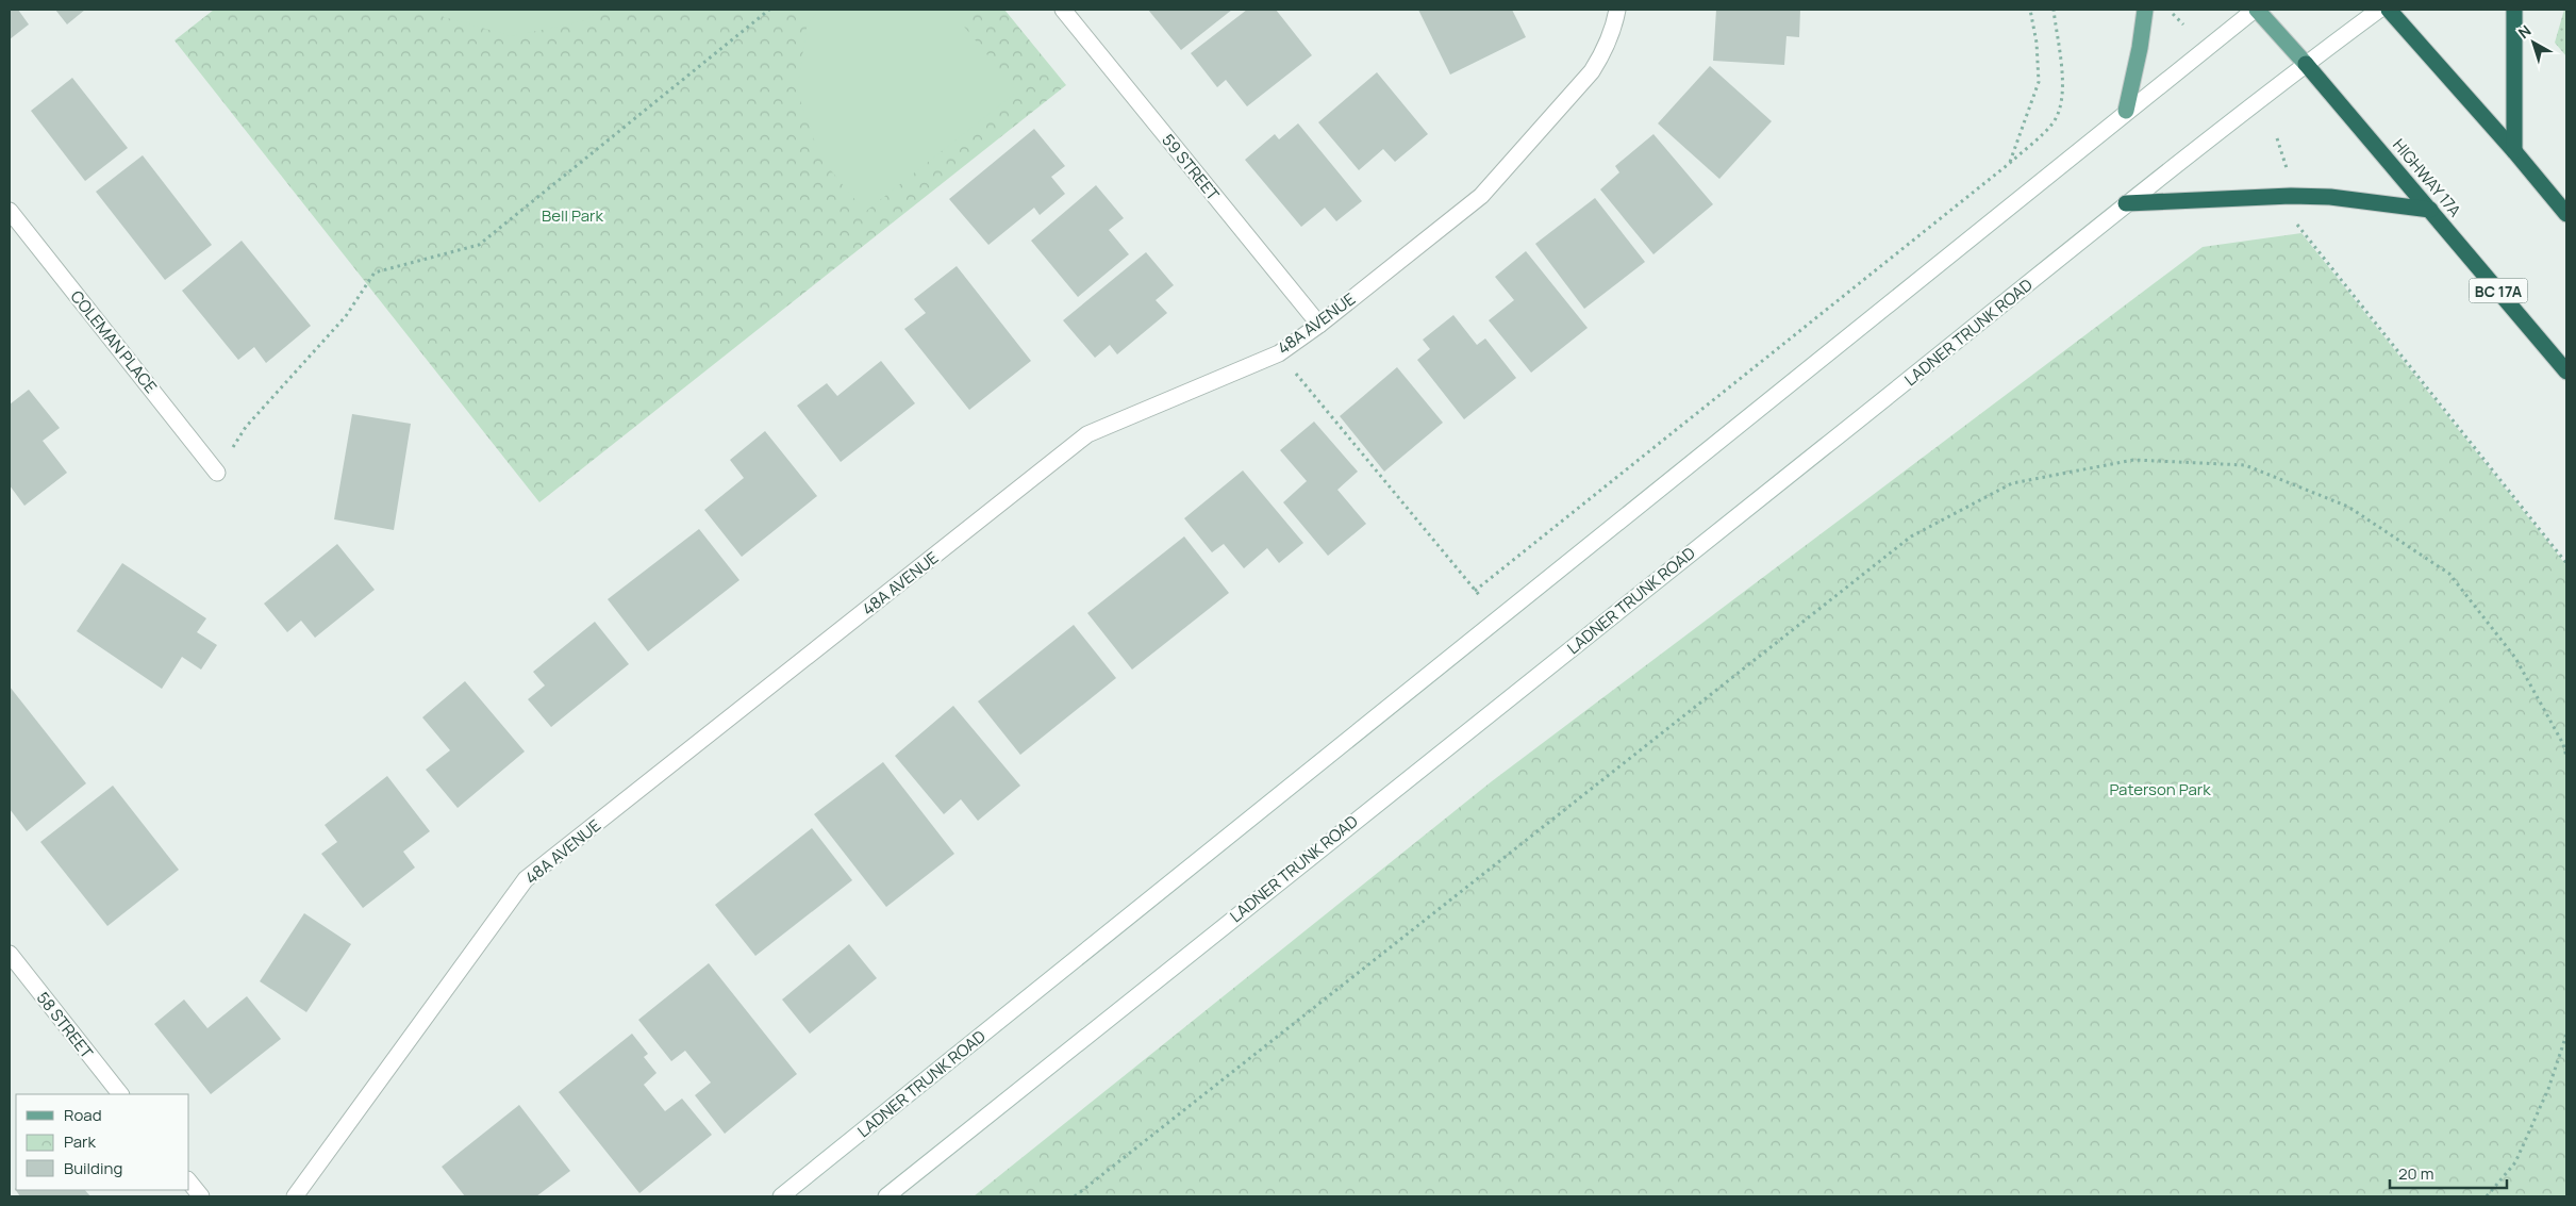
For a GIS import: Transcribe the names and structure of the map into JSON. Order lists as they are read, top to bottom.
{
  "streets": {
    "highway": ["HIGHWAY 17A", "BC 17A"],
    "main road": [
      "59 STREET",
      "48A AVENUE",
      "LADNER TRUNK ROAD",
      "COLEMAN PLACE",
      "58 STREET"
    ]
  },
  "crossings": [
    ["59 STREET", "48A AVENUE"],
    ["HIGHWAY 17A", "LADNER TRUNK ROAD"]
  ],
  "parks": ["Bell Park", "Paterson Park"],
  "legend": ["Road", "Park", "Building"],
  "scale_bar": "20 m",
  "north": "top left"
}
